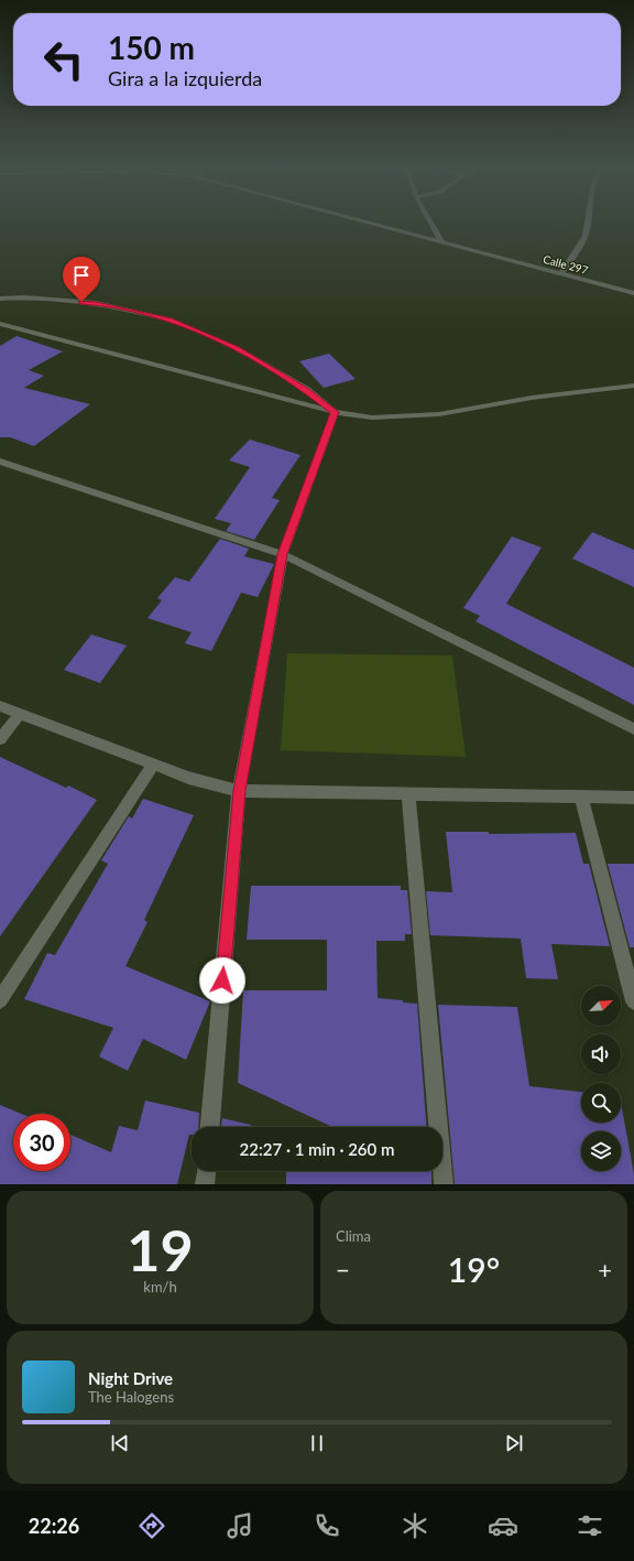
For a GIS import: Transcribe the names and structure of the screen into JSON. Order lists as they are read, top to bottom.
{
  "streets": {
    "street": ["Calle 297"]
  },
  "north": "top right",
  "page": {
    "turn": ["150 m", "Gira a la izquierda"],
    "limit": "30",
    "trip": "22:27 · 1 min · 260 m",
    "tile": [
      ["19", "km/h"],
      "Clima"
    ],
    "heat": ["−", "19°", "+"],
    "song": ["Night Drive", "The Halogens"],
    "tabs": "22:26"
  }
}
